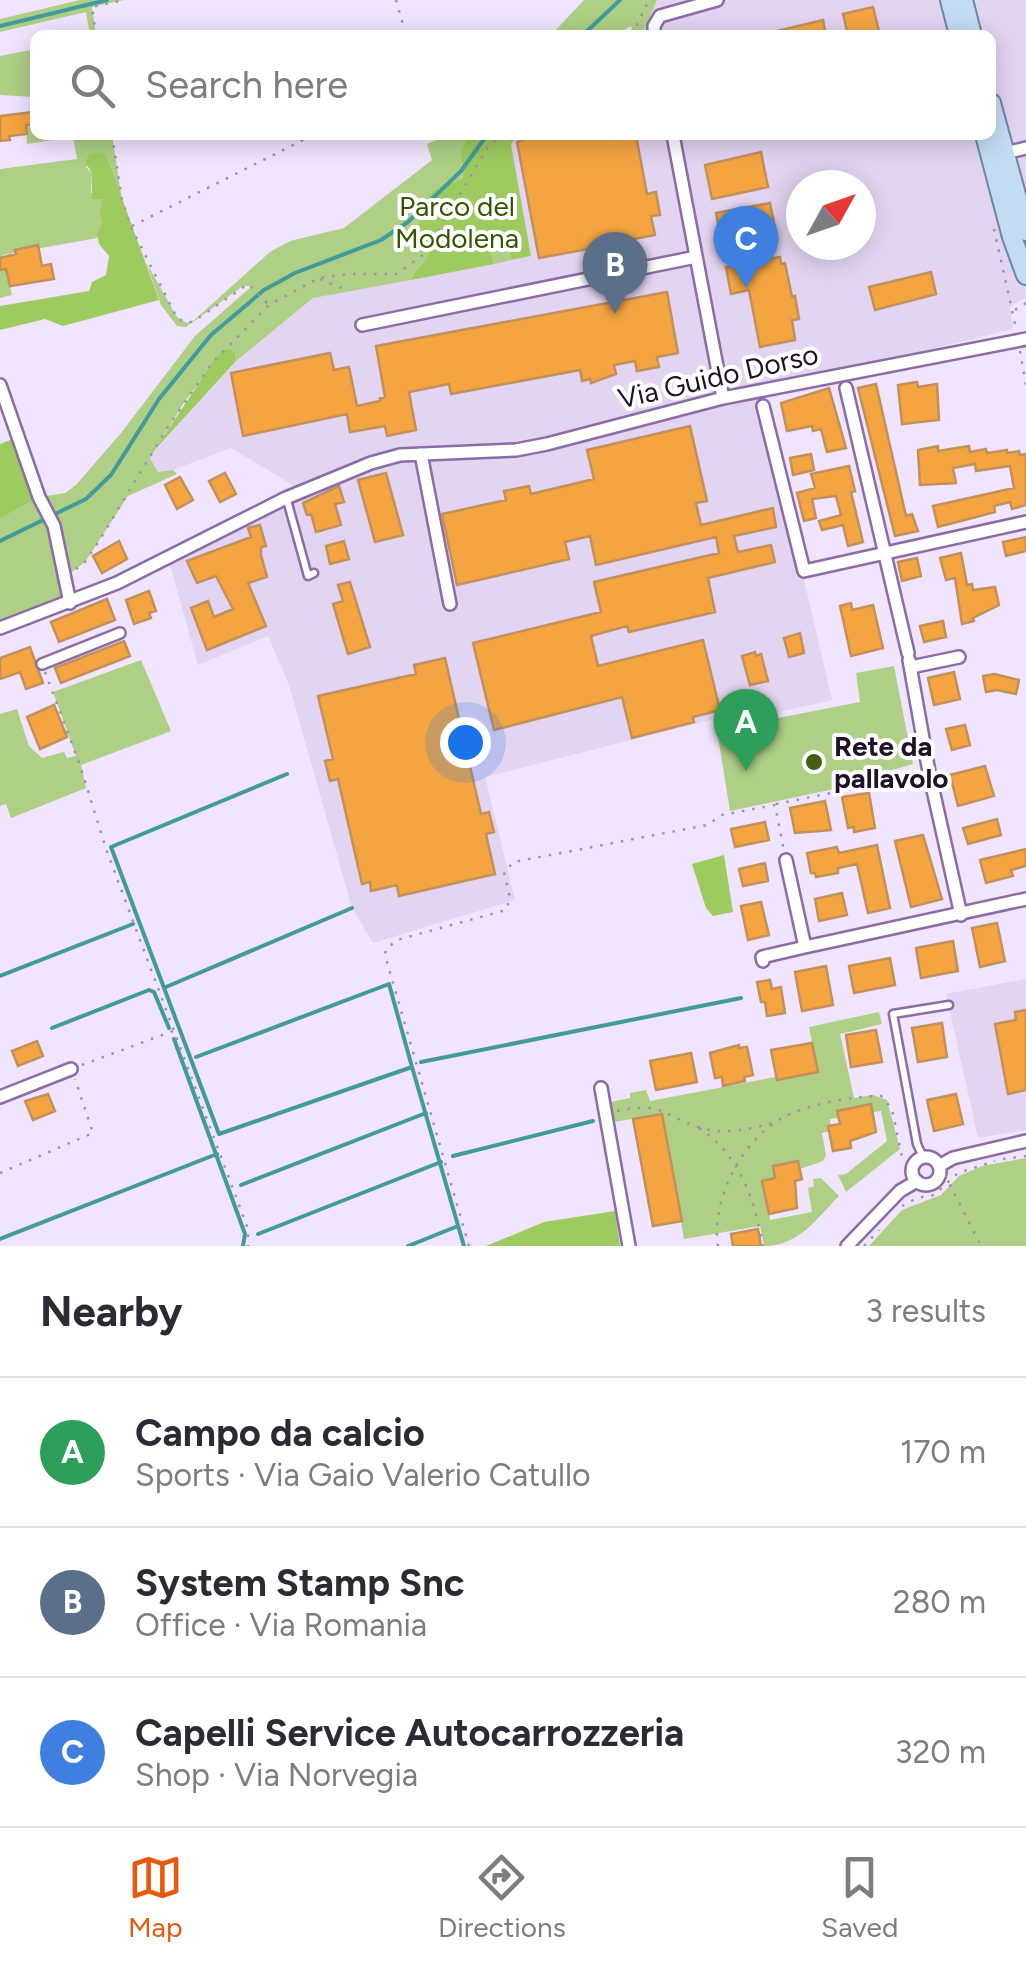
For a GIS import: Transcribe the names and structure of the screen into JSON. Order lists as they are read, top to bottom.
{
  "streets": {
    "street": ["Via Guido Dorso"]
  },
  "parks": ["Parco del Modolena"],
  "places": ["Rete da pallavolo"],
  "north": "top right",
  "page": {
    "search": "Search here",
    "pins": ["C", "B", "A"],
    "heading": ["Nearby", "3 results"],
    "list": [
      {
        "mark": "A",
        "name": "Campo da calcio",
        "note": "Sports · Via Gaio Valerio Catullo",
        "value": "170 m"
      },
      {
        "mark": "B",
        "name": "System Stamp Snc",
        "note": "Office · Via Romania",
        "value": "280 m"
      },
      {
        "mark": "C",
        "name": "Capelli Service Autocarrozzeria",
        "note": "Shop · Via Norvegia",
        "value": "320 m"
      }
    ],
    "nav": ["Map", "Directions", "Saved"]
  }
}
